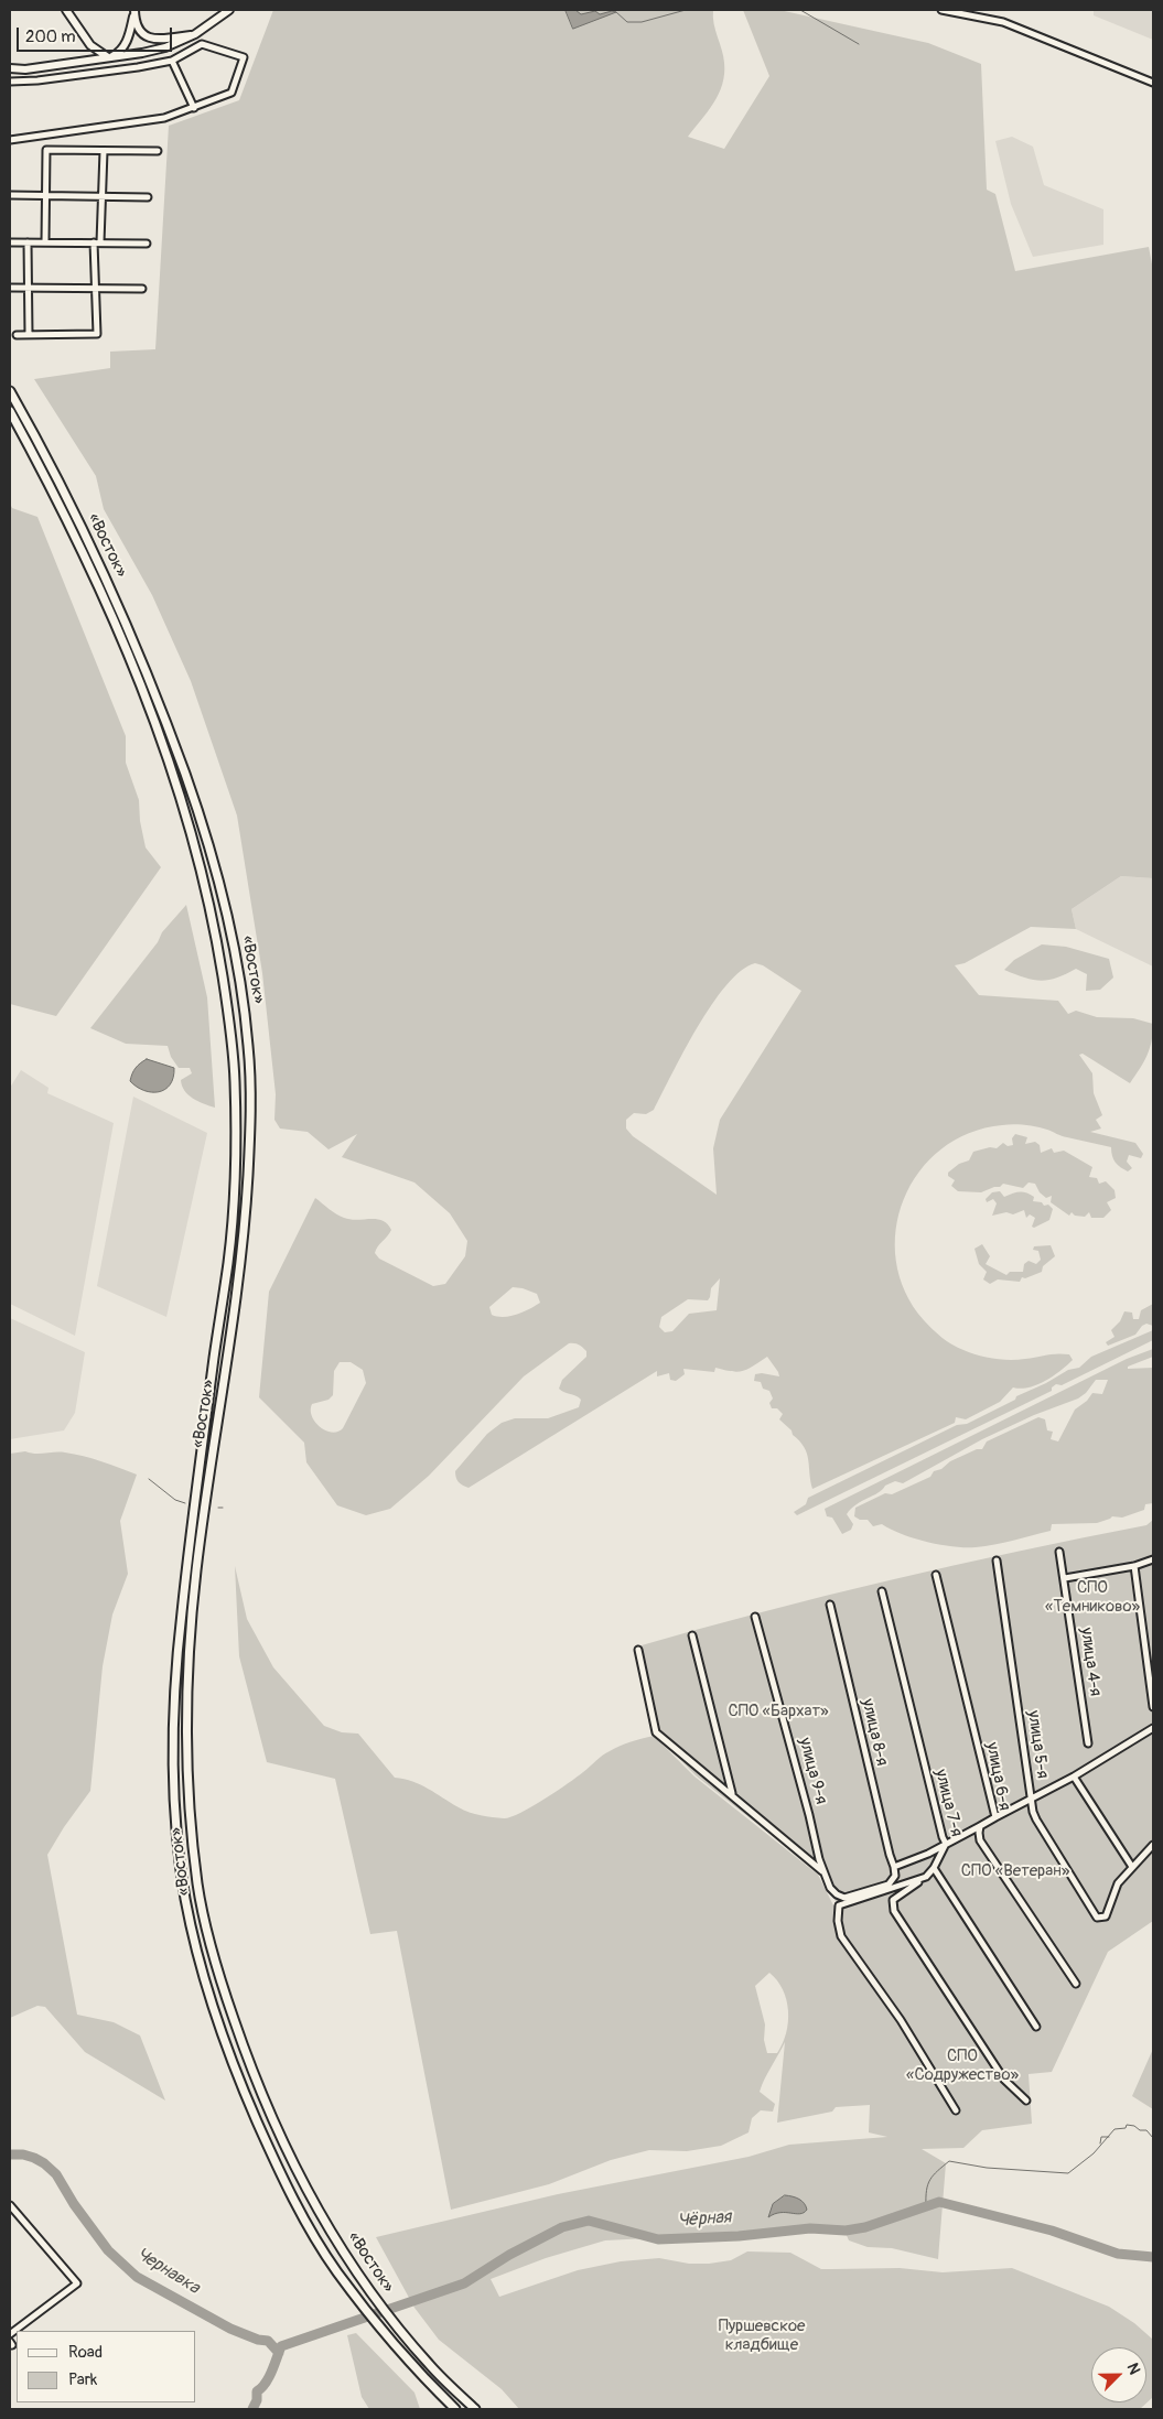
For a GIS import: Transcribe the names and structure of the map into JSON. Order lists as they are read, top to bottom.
{
  "streets": {
    "highway": ["«Восток»"],
    "street": [
      "улица 4-я",
      "улица 8-я",
      "улица 5-я",
      "улица 9-я",
      "улица 6-я",
      "улица 7-я"
    ]
  },
  "crossings": [
    ["улица 8-я", "улица 9-я"]
  ],
  "water": ["Чёрная", "Чернавка"],
  "parks": [
    "СПО «Темниково»",
    "СПО «Бархат»",
    "СПО «Ветеран»",
    "СПО «Содружество»",
    "Пуршевское кладбище"
  ],
  "legend": ["Road", "Park"],
  "scale_bar": "200 m",
  "north": "top right"
}
